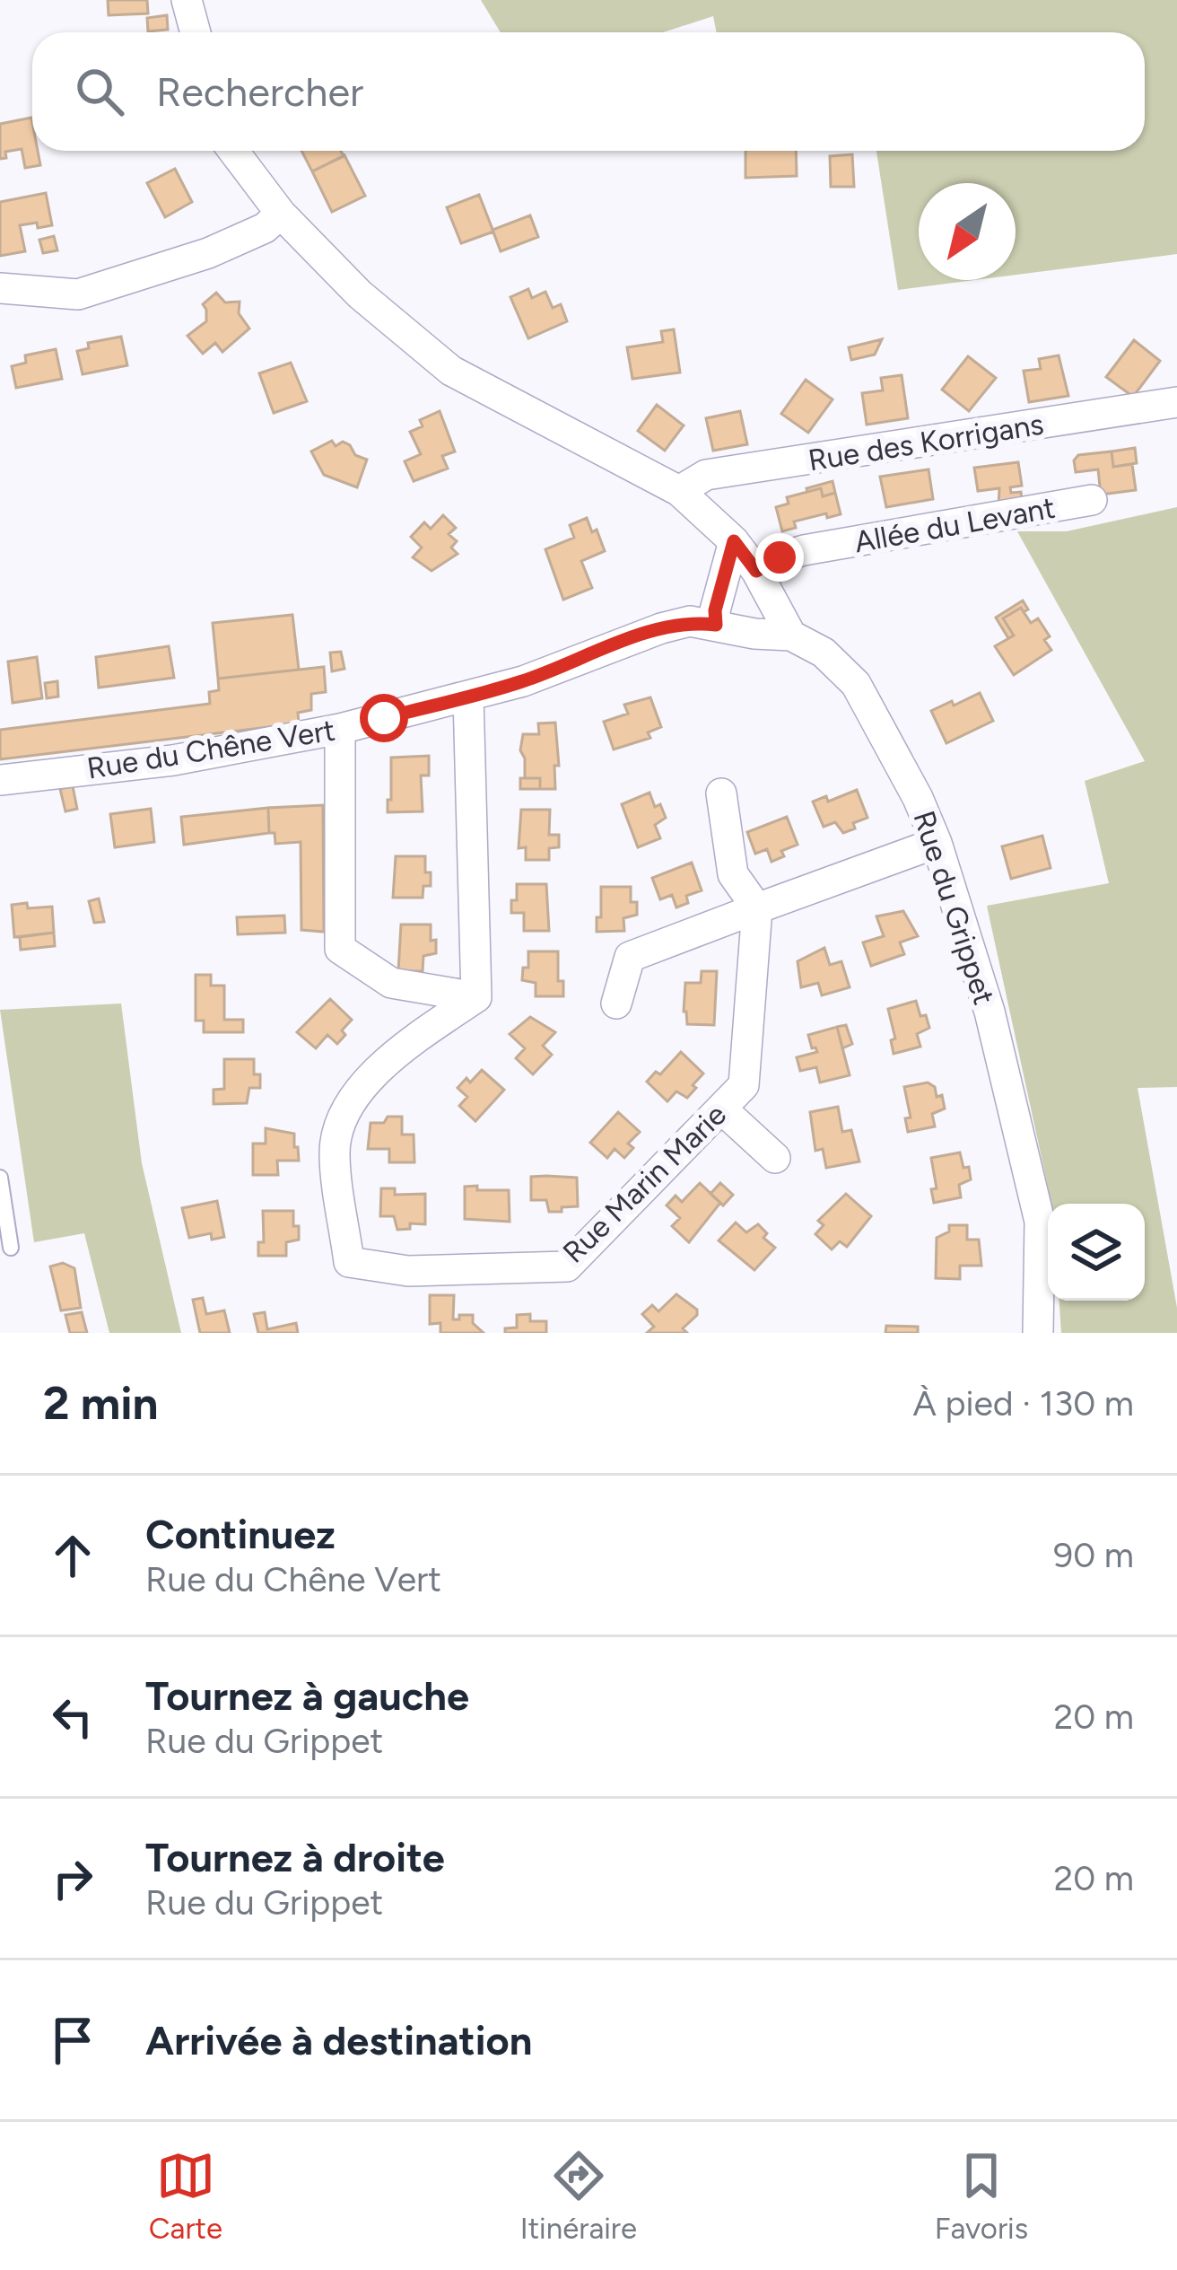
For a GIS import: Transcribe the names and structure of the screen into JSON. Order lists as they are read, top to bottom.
{
  "streets": {
    "street": [
      "Rue des Korrigans",
      "Allée du Levant",
      "Rue du Chêne Vert",
      "Rue du Grippet",
      "Rue Marin Marie"
    ]
  },
  "crossings": [
    ["Rue des Korrigans", "Rue du Grippet"],
    ["Allée du Levant", "Rue du Grippet"],
    ["Rue du Chêne Vert", "Rue du Grippet"]
  ],
  "north": "bottom left",
  "page": {
    "search": "Rechercher",
    "heading": ["2 min", "À pied · 130 m"],
    "list": [
      ["Continuez", "Rue du Chêne Vert", "90 m"],
      ["Tournez à gauche", "Rue du Grippet", "20 m"],
      ["Tournez à droite", "Rue du Grippet", "20 m"],
      "Arrivée à destination"
    ],
    "nav": ["Carte", "Itinéraire", "Favoris"]
  }
}
